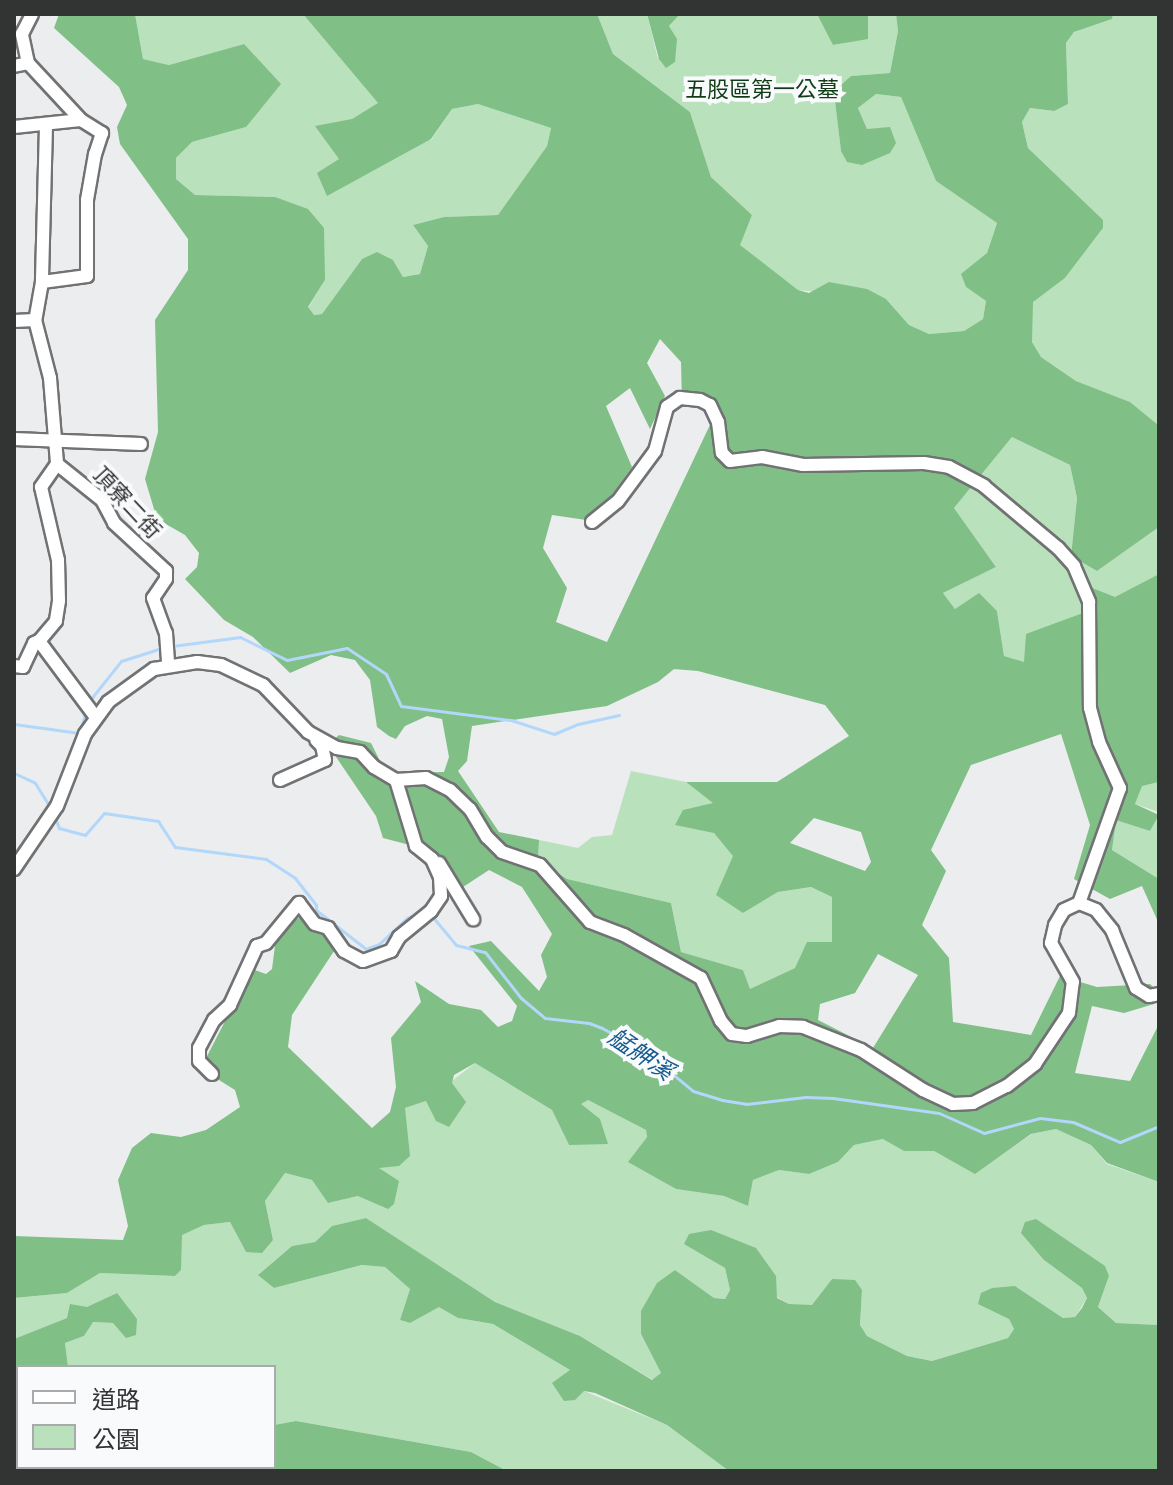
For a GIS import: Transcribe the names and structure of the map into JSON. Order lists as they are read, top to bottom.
{
  "streets": {
    "street": ["頂寮二街"]
  },
  "water": ["艋舺溪"],
  "parks": ["五股區第一公墓"],
  "legend": ["道路", "公園"]
}
